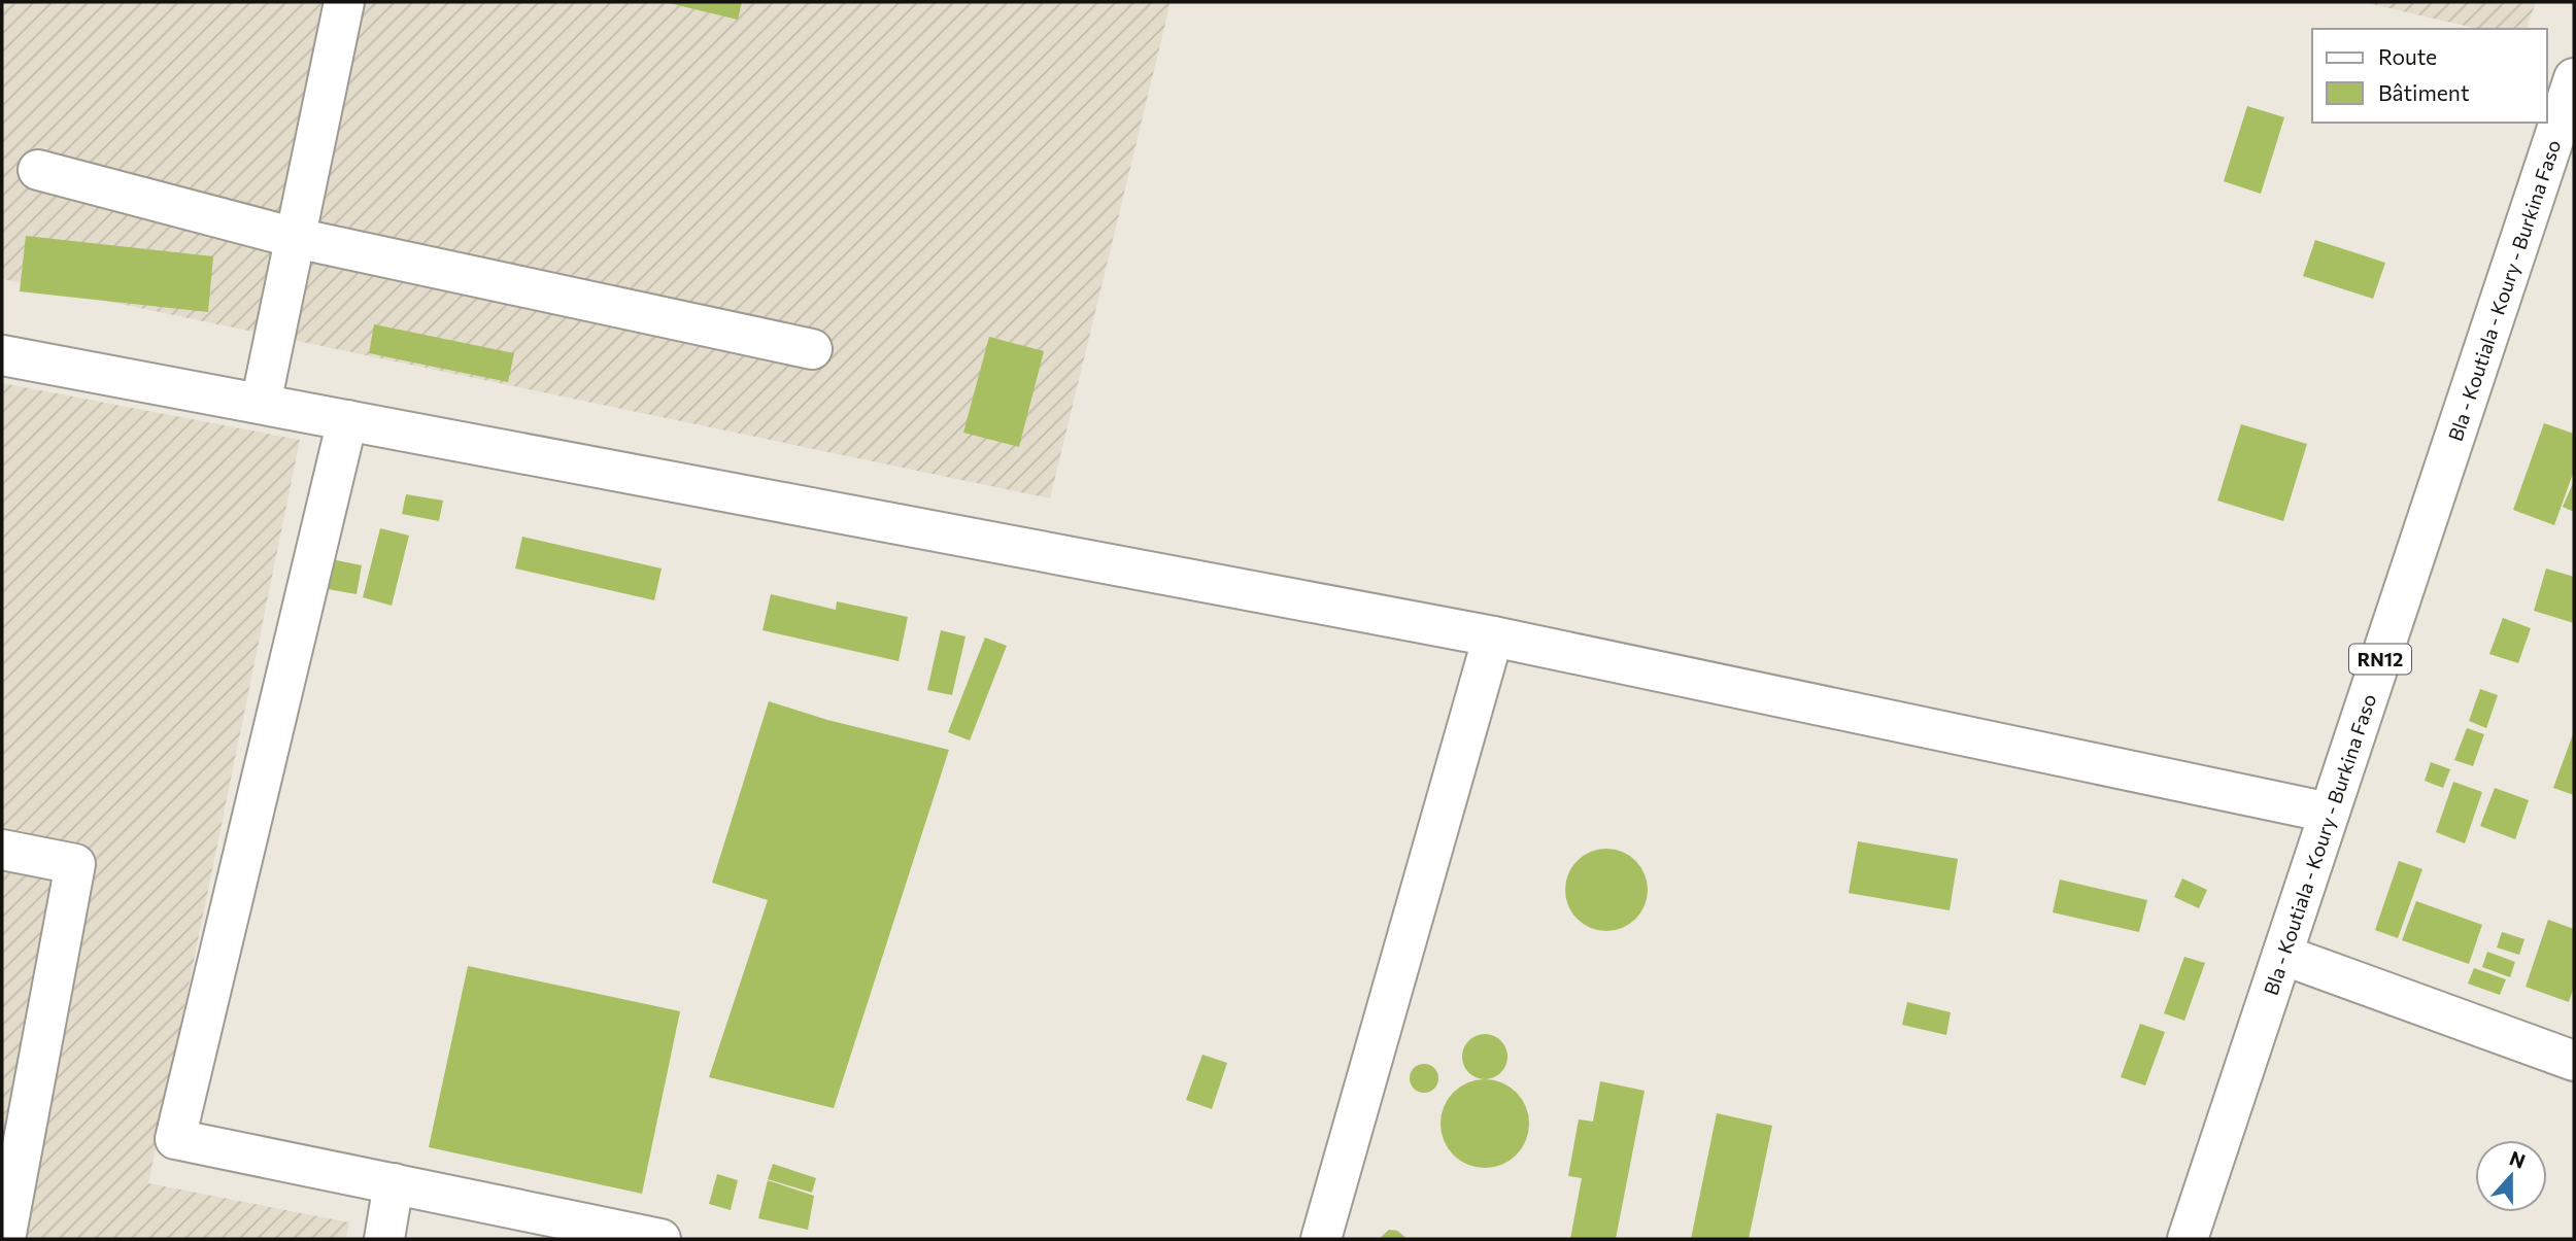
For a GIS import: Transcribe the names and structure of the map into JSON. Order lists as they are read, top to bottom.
{
  "streets": {
    "street": ["Bla - Koutiala - Koury - Burkina Faso", "RN12"]
  },
  "legend": ["Route", "Bâtiment"],
  "north": "top"
}
